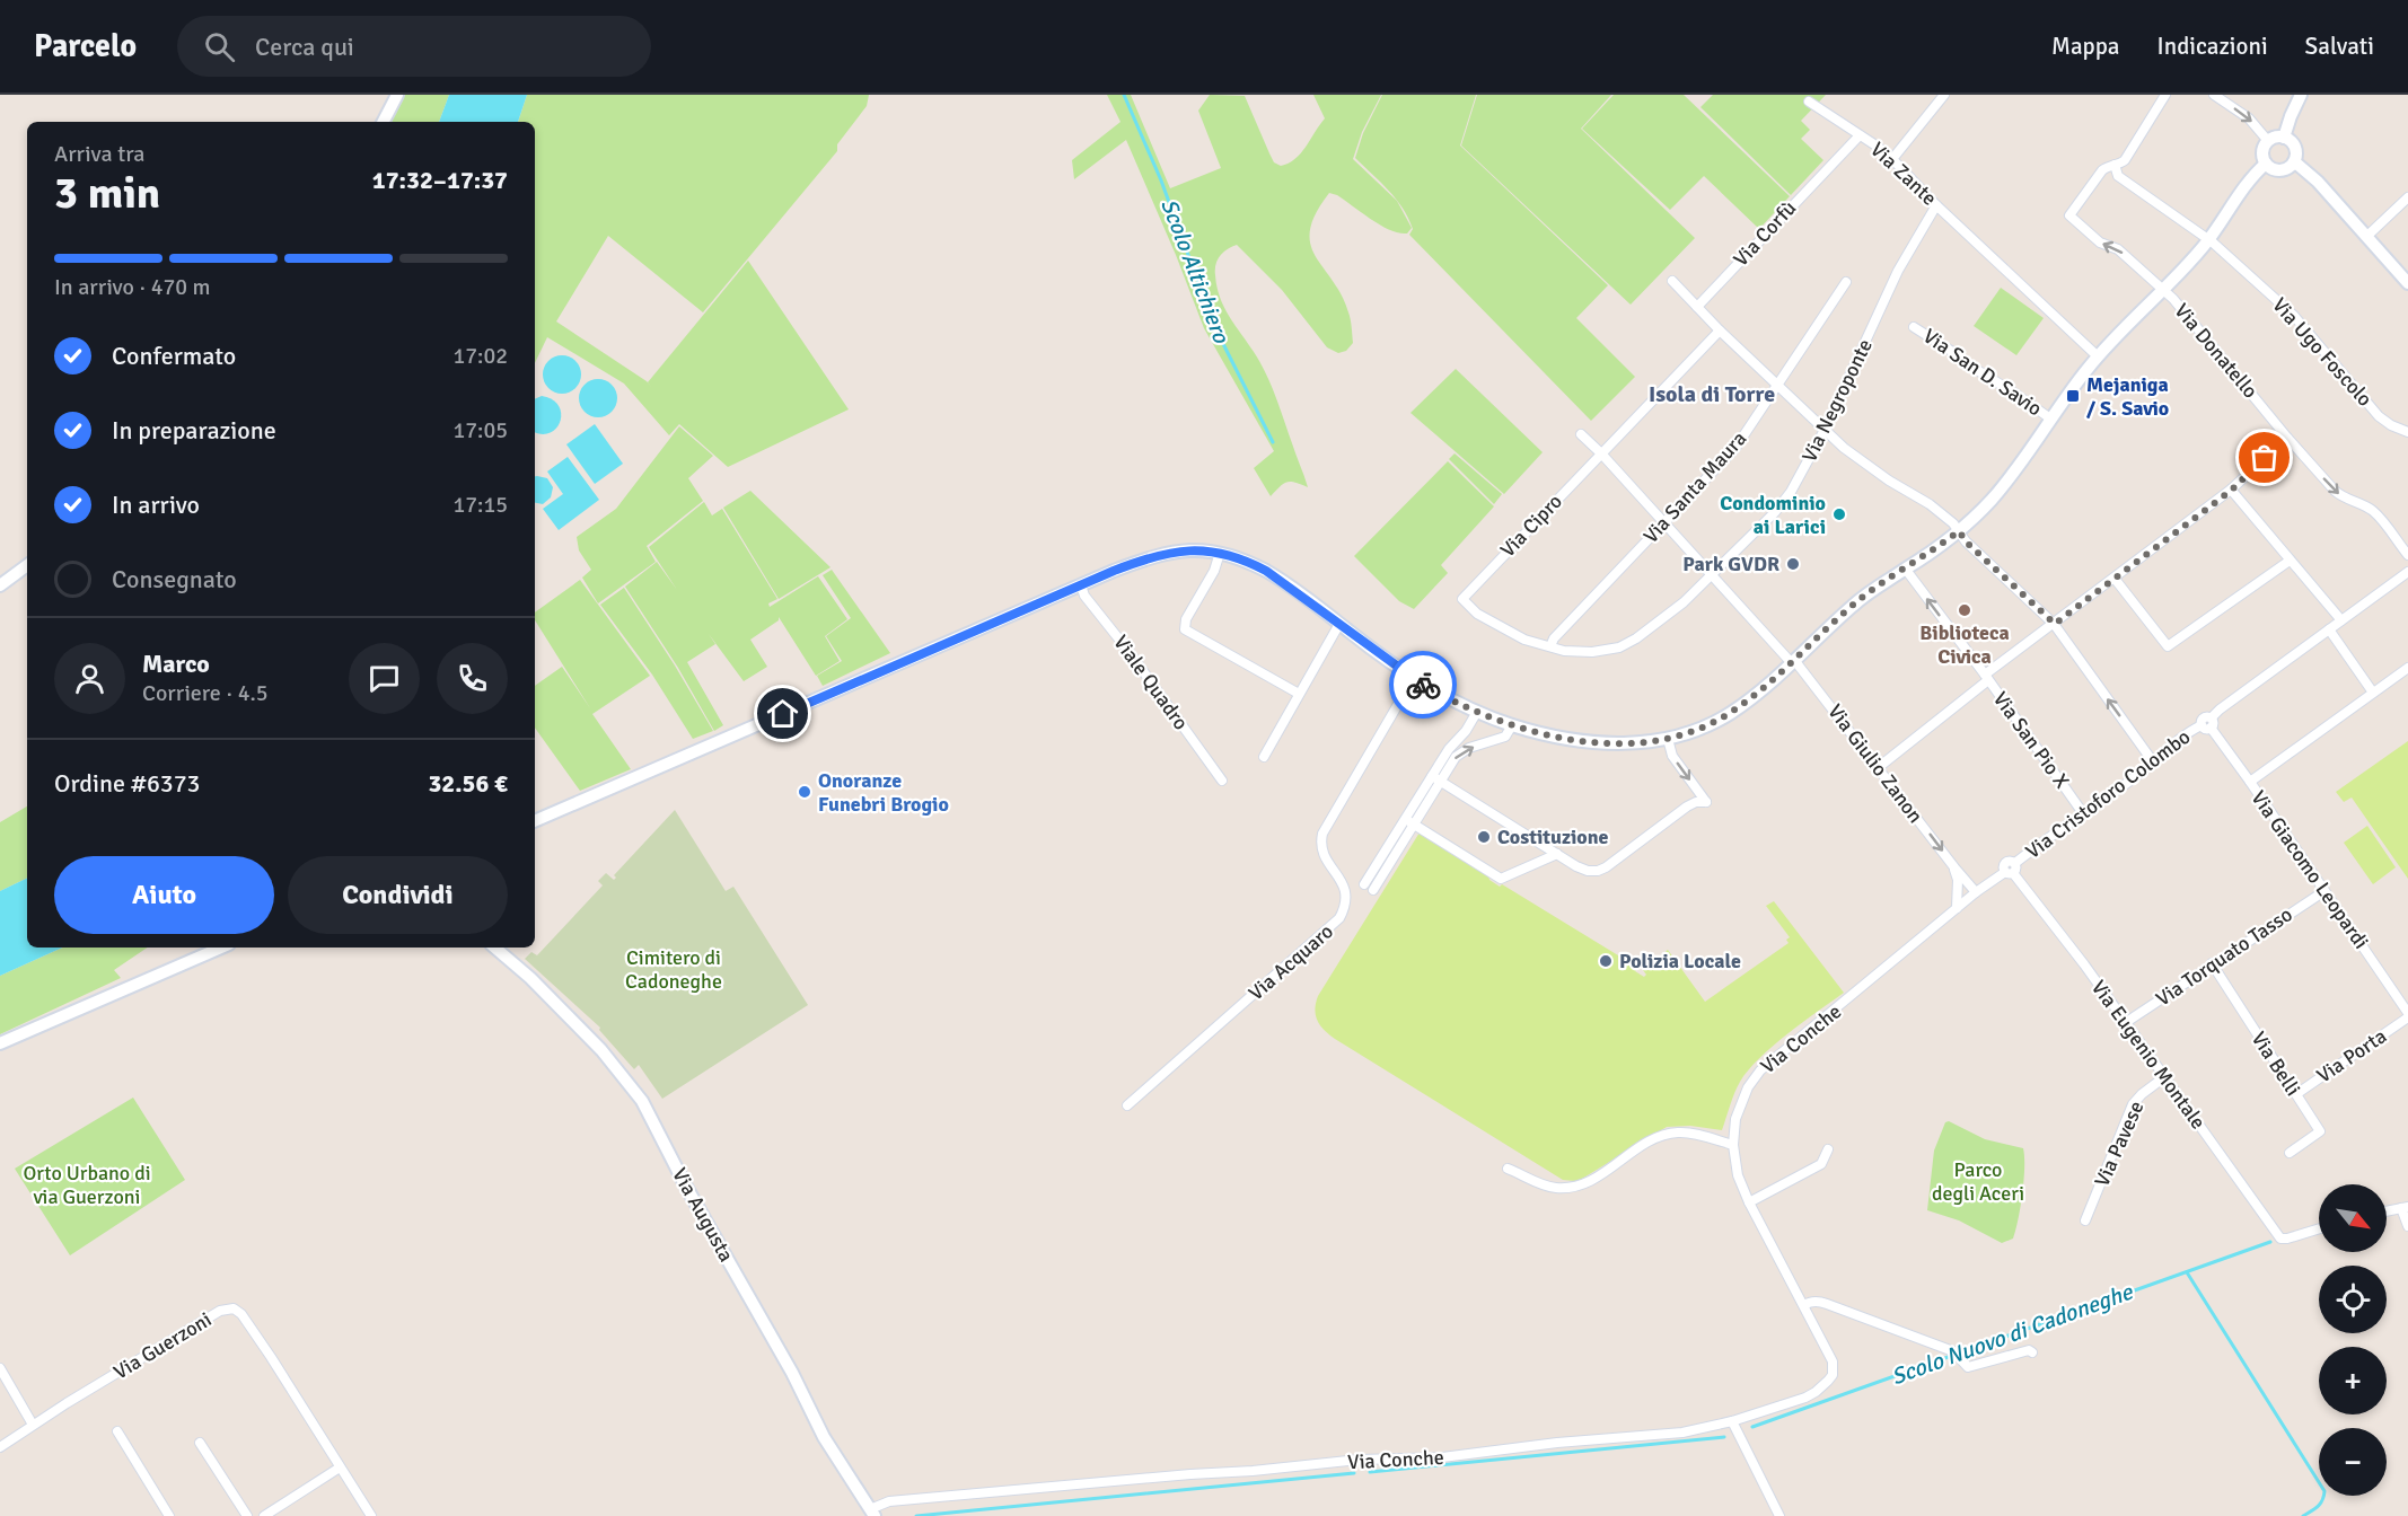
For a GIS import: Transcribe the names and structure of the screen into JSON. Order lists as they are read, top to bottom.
{
  "streets": {
    "main road": ["Via Augusta"],
    "street": [
      "Via Zante",
      "Via Corfù",
      "Via Donatello",
      "Via Ugo Foscolo",
      "Via San D. Savio",
      "Via Negroponte",
      "Via Santa Maura",
      "Via Cipro",
      "Viale Quadro",
      "Via San Pio X",
      "Via Giulio Zanon",
      "Via Cristoforo Colombo",
      "Via Giacomo Leopardi",
      "Via Torquato Tasso",
      "Via Acquaro",
      "Via Conche",
      "Via Eugenio Montale",
      "Via Porta",
      "Via Belli",
      "Via Pavese",
      "Via Guerzoni"
    ]
  },
  "crossings": [
    ["Via Zante", "Via Corfù"],
    ["Via Zante", "Via Negroponte"],
    ["Via Donatello", "Via Ugo Foscolo"],
    ["Via Negroponte", "Via Santa Maura"],
    ["Via Negroponte", "Via Cipro"],
    ["Via Negroponte", "Via Giulio Zanon"],
    ["Via San Pio X", "Via Cristoforo Colombo"],
    ["Via Giulio Zanon", "Via Cristoforo Colombo"],
    ["Via Giulio Zanon", "Via Conche"],
    ["Via Cristoforo Colombo", "Via Giacomo Leopardi"],
    ["Via Cristoforo Colombo", "Via Conche"],
    ["Via Cristoforo Colombo", "Via Eugenio Montale"],
    ["Via Giacomo Leopardi", "Via Torquato Tasso"],
    ["Via Torquato Tasso", "Via Eugenio Montale"],
    ["Via Torquato Tasso", "Via Belli"],
    ["Via Conche", "Via Augusta"],
    ["Via Eugenio Montale", "Via Pavese"],
    ["Via Porta", "Via Belli"]
  ],
  "districts": ["Isola di Torre"],
  "water": ["Scolo Altichiero", "Scolo Nuovo di Cadoneghe"],
  "parks": ["Cimitero di Cadoneghe", "Parco degli Aceri", "Orto Urbano di via Guerzoni"],
  "places": {
    "transit": ["Mejaniga / S. Savio"],
    "other": [
      "Condominio ai Larici",
      "Park GVDR",
      "Biblioteca Civica",
      "Onoranze Funebri Brogio",
      "Costituzione",
      "Polizia Locale"
    ]
  },
  "north": "bottom right",
  "page": {
    "header": "Parcelo",
    "search": "Cerca qui",
    "nav": ["Mappa", "Indicazioni", "Salvati"],
    "heading": ["3 min", "Arriva tra", "17:32–17:37"],
    "panel": [
      "Marco",
      "Corriere · 4.5",
      "Ordine #6373",
      "32.56 €"
    ],
    "bar": "In arrivo · 470 m",
    "list": [
      ["Confermato", "17:02"],
      ["In preparazione", "17:05"],
      ["In arrivo", "17:15"],
      "Consegnato"
    ],
    "buttons": ["Aiuto", "Condividi"],
    "map_buttons": ["+", "−"]
  }
}
